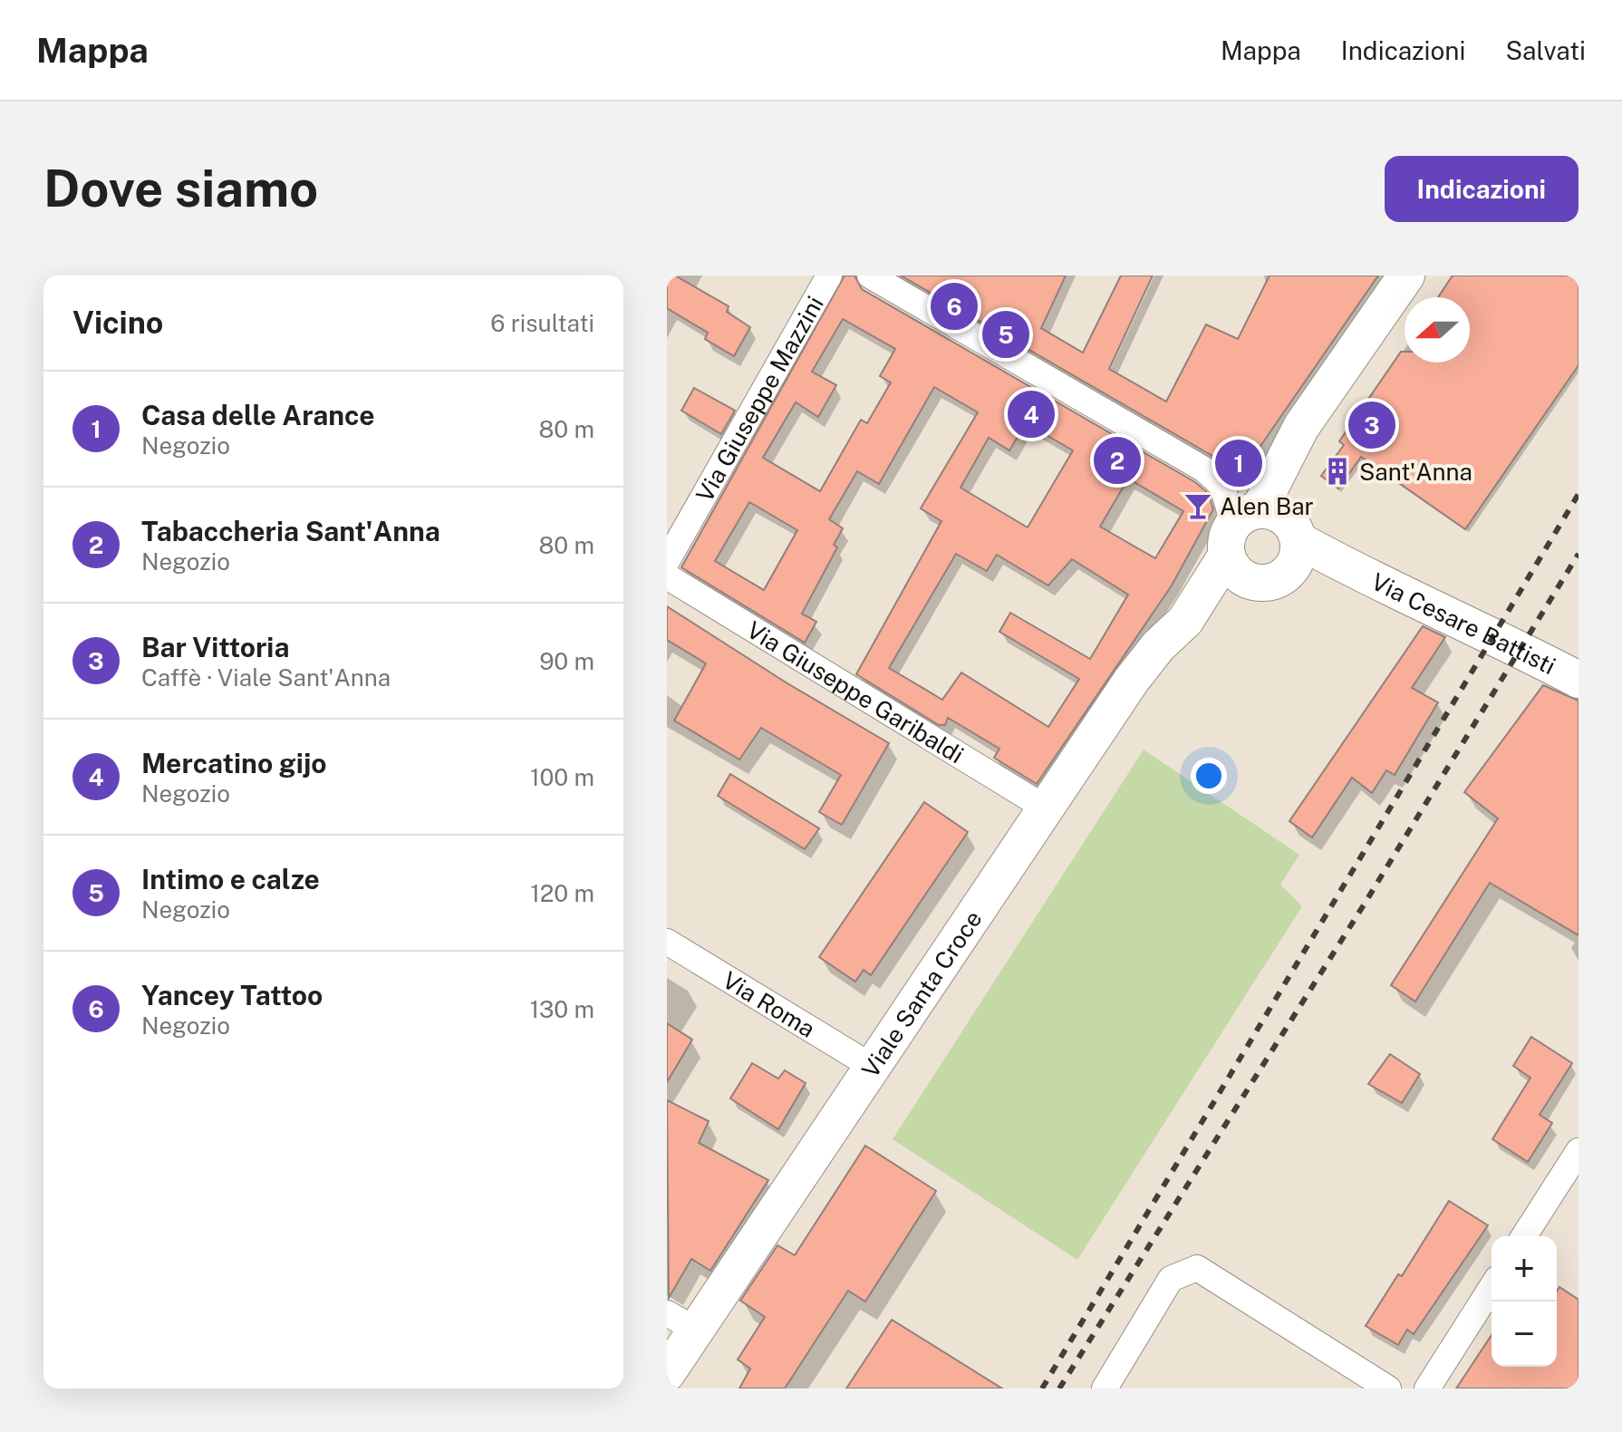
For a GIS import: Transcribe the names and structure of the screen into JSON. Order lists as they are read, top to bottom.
{
  "streets": {
    "street": [
      "Via Giuseppe Mazzini",
      "Via Cesare Battisti",
      "Via Giuseppe Garibaldi",
      "Viale Santa Croce",
      "Via Roma"
    ]
  },
  "crossings": [
    ["Via Cesare Battisti", "Viale Santa Croce"],
    ["Via Giuseppe Garibaldi", "Viale Santa Croce"],
    ["Viale Santa Croce", "Via Roma"]
  ],
  "places": {
    "building": ["Sant'Anna"],
    "bar": ["Alen Bar"]
  },
  "north": "left",
  "page": {
    "header": "Mappa",
    "nav": ["Mappa", "Indicazioni", "Salvati"],
    "buttons": "Indicazioni",
    "title": "Dove siamo",
    "heading": ["Vicino", "6 risultati"],
    "pins": [
      "6",
      "5",
      "4",
      "3",
      "2",
      "1"
    ],
    "list": [
      {
        "mark": "1",
        "name": "Casa delle Arance",
        "note": "Negozio",
        "value": "80 m"
      },
      {
        "mark": "2",
        "name": "Tabaccheria Sant'Anna",
        "note": "Negozio",
        "value": "80 m"
      },
      {
        "mark": "3",
        "name": "Bar Vittoria",
        "note": "Caffè · Viale Sant'Anna",
        "value": "90 m"
      },
      {
        "mark": "4",
        "name": "Mercatino gijo",
        "note": "Negozio",
        "value": "100 m"
      },
      {
        "mark": "5",
        "name": "Intimo e calze",
        "note": "Negozio",
        "value": "120 m"
      },
      {
        "mark": "6",
        "name": "Yancey Tattoo",
        "note": "Negozio",
        "value": "130 m"
      }
    ],
    "map_buttons": ["+", "−"]
  }
}
